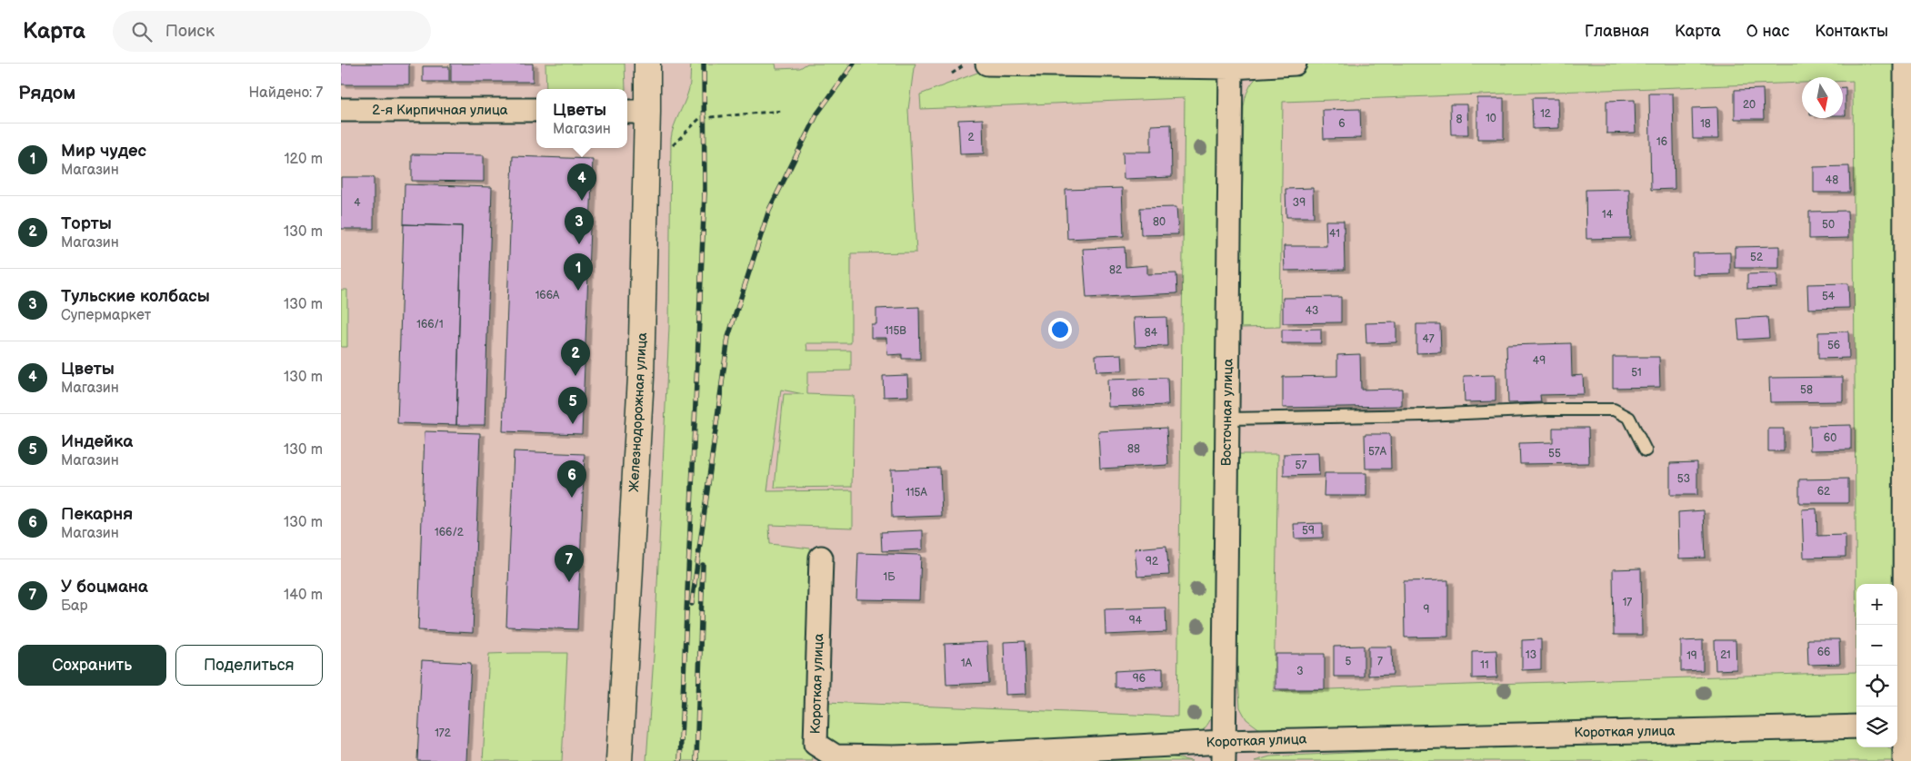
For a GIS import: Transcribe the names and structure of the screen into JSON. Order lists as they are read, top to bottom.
{
  "streets": {
    "main road": ["Железнодорожная улица"],
    "street": ["2-я Кирпичная улица", "Восточная улица", "Короткая улица"]
  },
  "crossings": [
    ["Восточная улица", "Короткая улица"]
  ],
  "house_numbers": [
    "20",
    "12",
    "10",
    "8",
    "6",
    "18",
    "2",
    "16",
    "48",
    "4",
    "39",
    "14",
    "80",
    "50",
    "41",
    "52",
    "82",
    "166А",
    "54",
    "43",
    "166/1",
    "115В",
    "84",
    "47",
    "56",
    "49",
    "51",
    "58",
    "86",
    "60",
    "88",
    "57А",
    "55",
    "57",
    "53",
    "62",
    "115А",
    "59",
    "166/2",
    "92",
    "1Б",
    "17",
    "9",
    "94",
    "66",
    "13",
    "21",
    "19",
    "5",
    "7",
    "1А",
    "11",
    "3",
    "96",
    "172"
  ],
  "north": "bottom",
  "page": {
    "header": "Карта",
    "search": "Поиск",
    "nav": [
      "Главная",
      "Карта",
      "О нас",
      "Контакты"
    ],
    "heading": ["Рядом", "Найдено: 7"],
    "popup": ["Цветы", "Магазин"],
    "list": [
      {
        "mark": "1",
        "name": "Мир чудес",
        "note": "Магазин",
        "value": "120 m"
      },
      {
        "mark": "2",
        "name": "Торты",
        "note": "Магазин",
        "value": "130 m"
      },
      {
        "mark": "3",
        "name": "Тульские колбасы",
        "note": "Супермаркет",
        "value": "130 m"
      },
      {
        "mark": "4",
        "name": "Цветы",
        "note": "Магазин",
        "value": "130 m"
      },
      {
        "mark": "5",
        "name": "Индейка",
        "note": "Магазин",
        "value": "130 m"
      },
      {
        "mark": "6",
        "name": "Пекарня",
        "note": "Магазин",
        "value": "130 m"
      },
      {
        "mark": "7",
        "name": "У боцмана",
        "note": "Бар",
        "value": "140 m"
      }
    ],
    "pins": [
      "4",
      "3",
      "1",
      "2",
      "5",
      "6",
      "7"
    ],
    "map_buttons": ["+", "−"],
    "buttons": ["Сохранить", "Поделиться"]
  }
}
